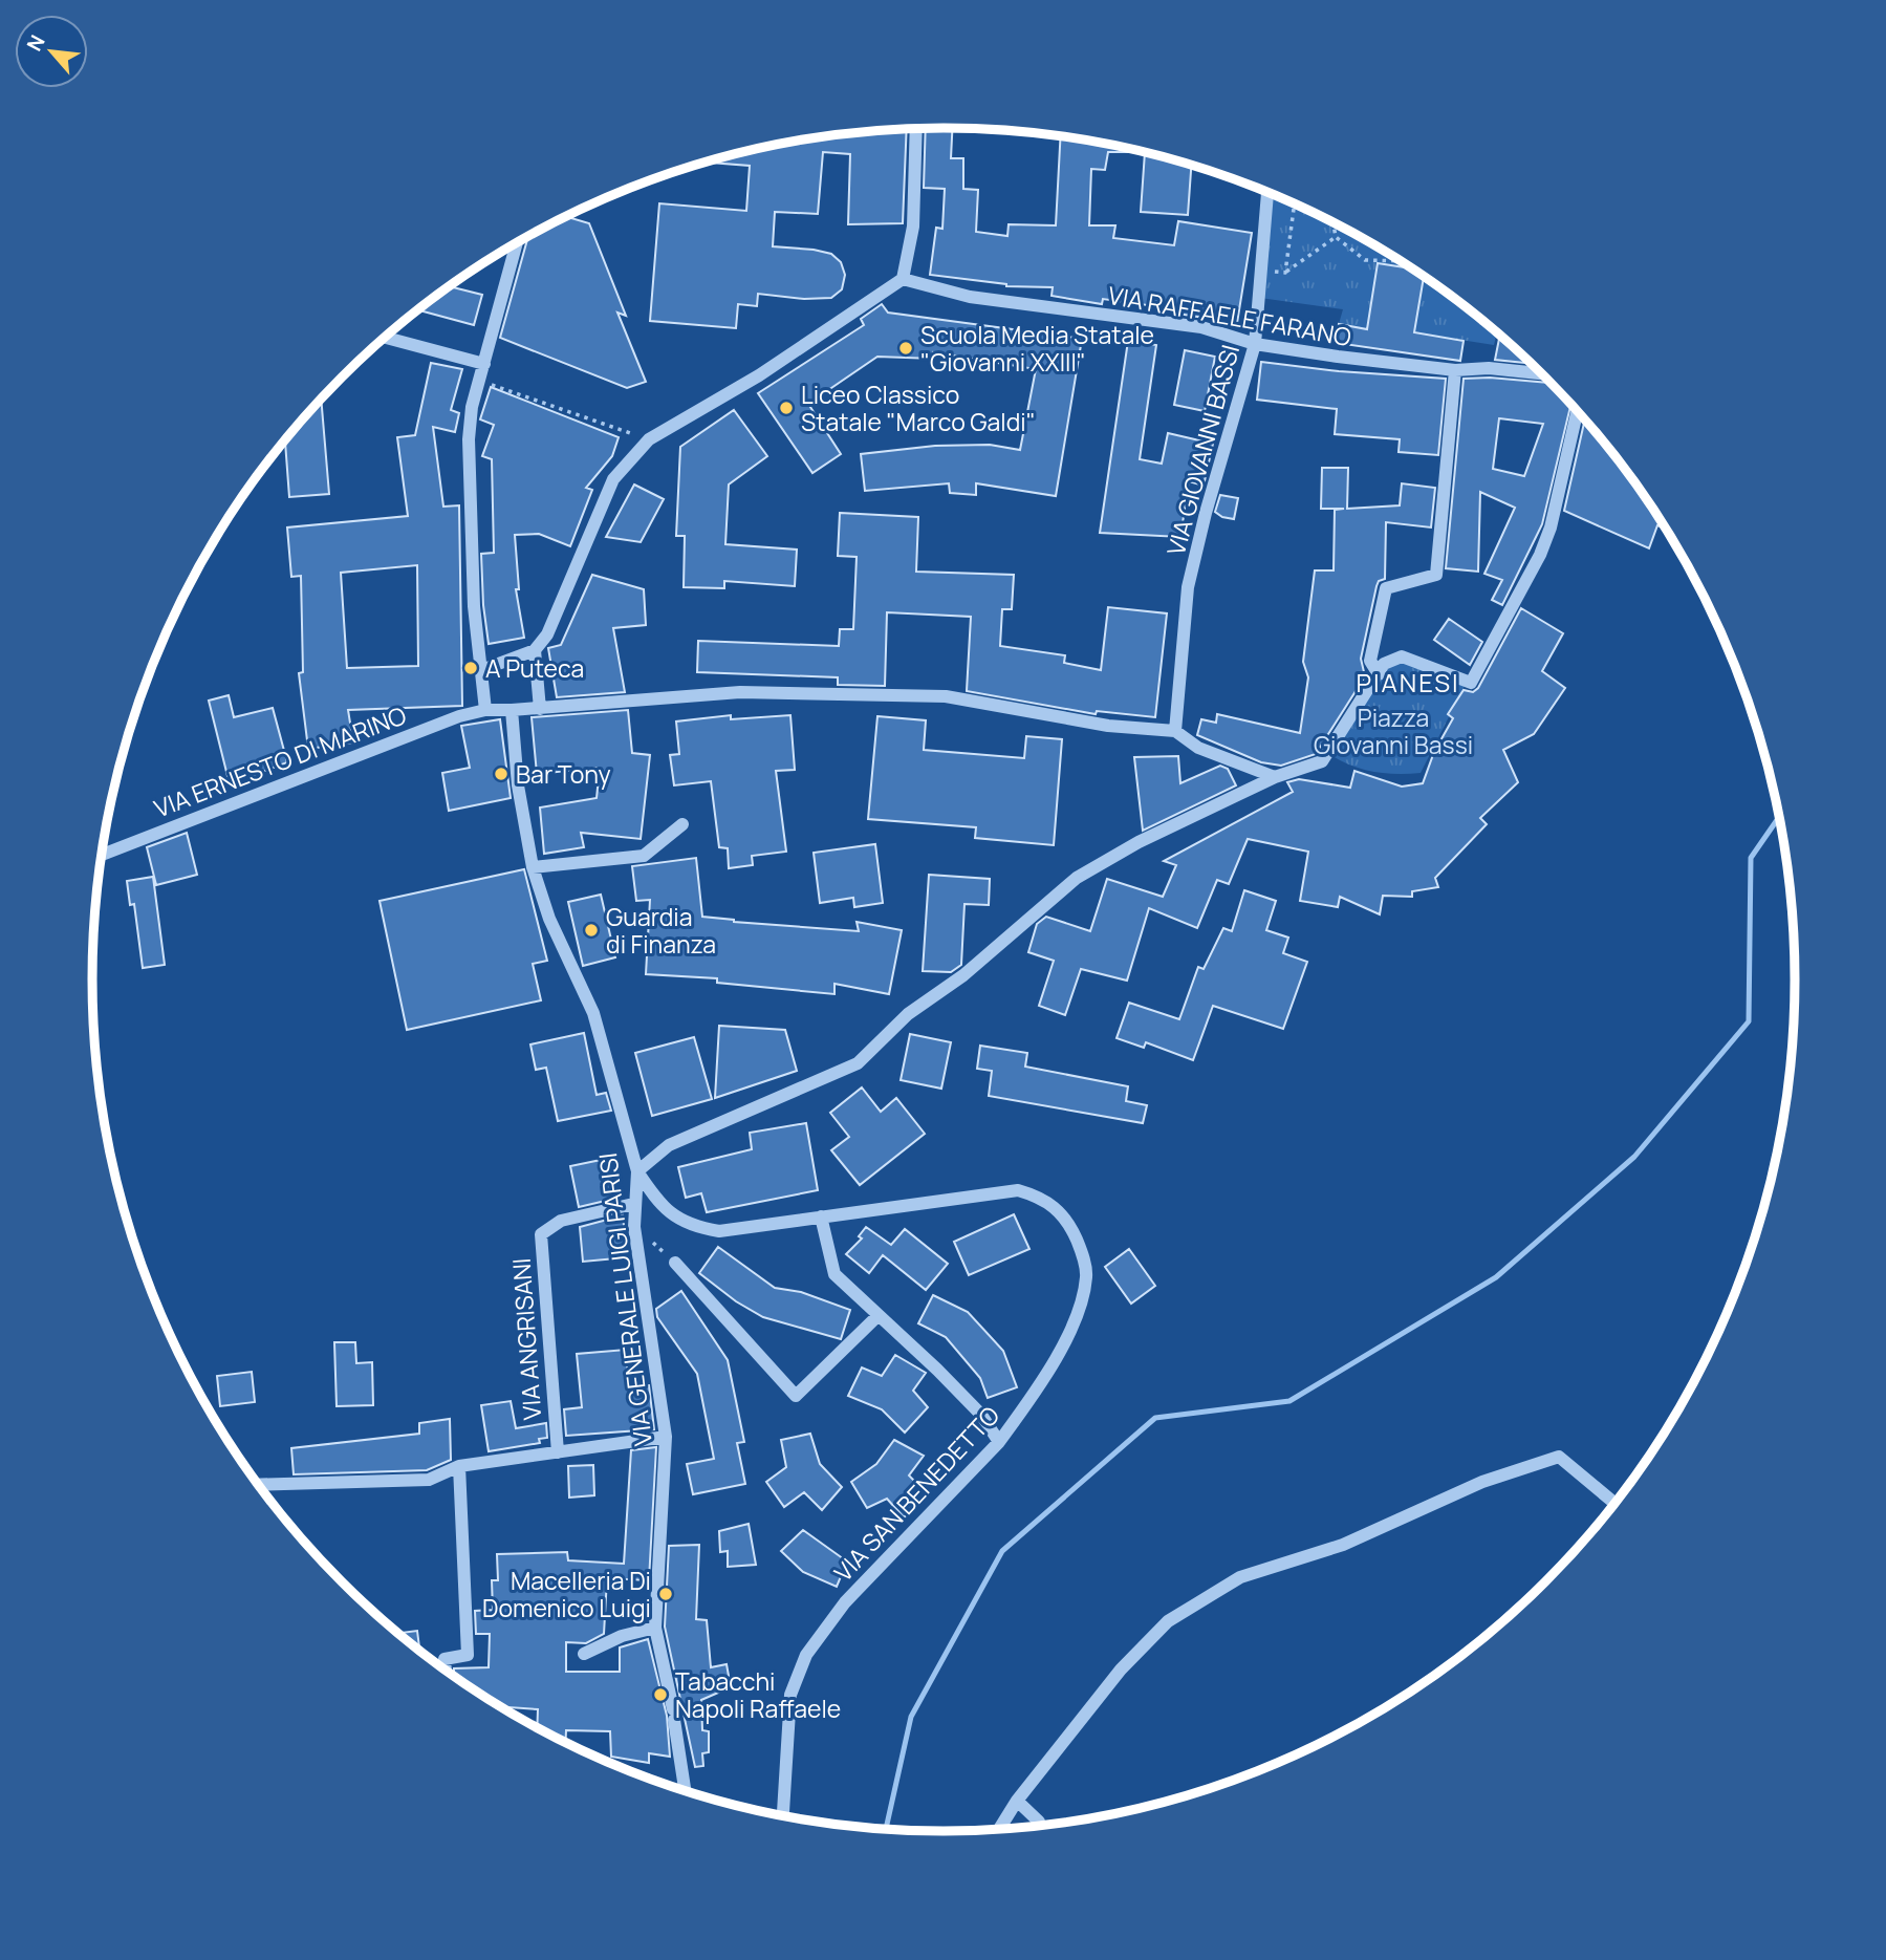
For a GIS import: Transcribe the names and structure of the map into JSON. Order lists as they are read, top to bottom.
{
  "streets": {
    "street": [
      "VIA RAFFAELE FARANO",
      "VIA GIOVANNI BASSI",
      "VIA ERNESTO DI MARINO",
      "VIA GENERALE LUIGI PARISI",
      "VIA ANGRISANI",
      "VIA SAN BENEDETTO"
    ]
  },
  "crossings": [
    ["VIA RAFFAELE FARANO", "VIA GIOVANNI BASSI"],
    ["VIA GENERALE LUIGI PARISI", "VIA ANGRISANI"],
    ["VIA GENERALE LUIGI PARISI", "VIA SAN BENEDETTO"]
  ],
  "districts": ["PIANESI"],
  "parks": ["Piazza Giovanni Bassi"],
  "places": [
    "Scuola Media Statale \"Giovanni XXIII\"",
    "Liceo Classico Statale \"Marco Galdi\"",
    "A Puteca",
    "Bar Tony",
    "Guardia di Finanza",
    "Macelleria Di Domenico Luigi",
    "Tabacchi Napoli Raffaele"
  ],
  "north": "top left"
}
